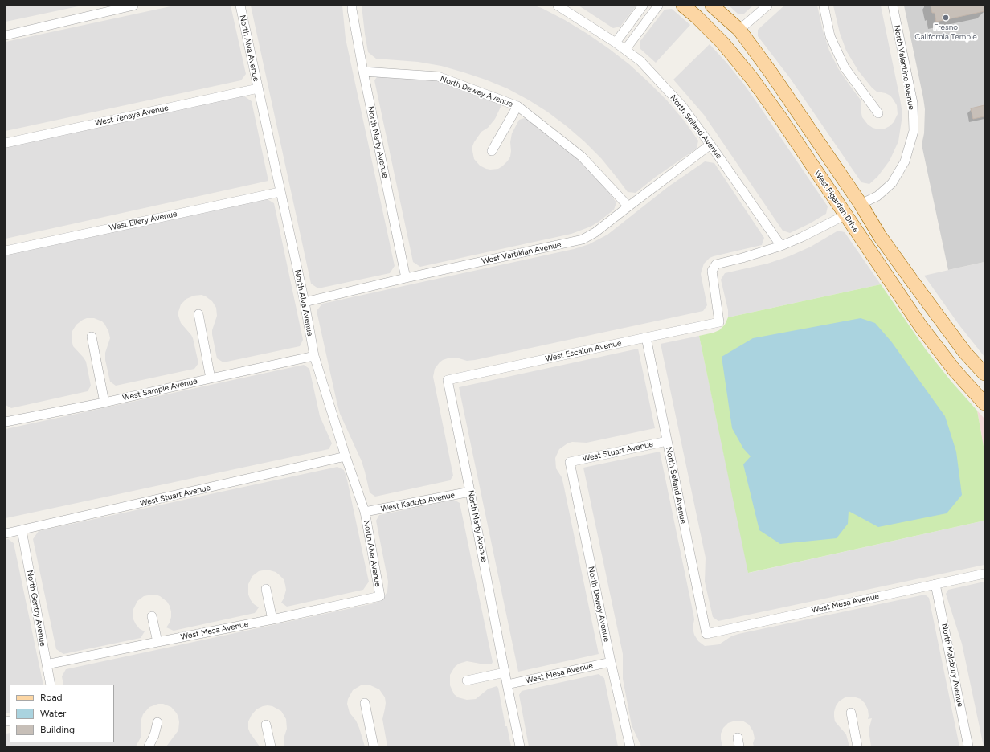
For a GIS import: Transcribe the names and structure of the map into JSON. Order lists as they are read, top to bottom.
{
  "streets": {
    "main road": ["West Figarden Drive"],
    "street": [
      "North Alva Avenue",
      "North Valentine Avenue",
      "North Dewey Avenue",
      "West Tenaya Avenue",
      "North Selland Avenue",
      "North Marty Avenue",
      "West Ellery Avenue",
      "West Vartikian Avenue",
      "West Escalon Avenue",
      "West Sample Avenue",
      "West Stuart Avenue",
      "West Kadota Avenue",
      "West Mesa Avenue",
      "North Gentry Avenue",
      "North Malsbury Avenue"
    ]
  },
  "crossings": [
    ["North Alva Avenue", "West Tenaya Avenue"],
    ["North Alva Avenue", "West Ellery Avenue"],
    ["North Alva Avenue", "West Vartikian Avenue"],
    ["North Alva Avenue", "West Sample Avenue"],
    ["North Alva Avenue", "West Stuart Avenue"],
    ["North Alva Avenue", "West Kadota Avenue"],
    ["North Alva Avenue", "West Mesa Avenue"],
    ["North Dewey Avenue", "North Marty Avenue"],
    ["North Dewey Avenue", "West Vartikian Avenue"],
    ["North Dewey Avenue", "West Stuart Avenue"],
    ["North Dewey Avenue", "West Mesa Avenue"],
    ["North Selland Avenue", "West Vartikian Avenue"],
    ["North Selland Avenue", "West Escalon Avenue"],
    ["North Selland Avenue", "West Stuart Avenue"],
    ["North Selland Avenue", "West Mesa Avenue"],
    ["North Marty Avenue", "West Vartikian Avenue"],
    ["North Marty Avenue", "West Escalon Avenue"],
    ["North Marty Avenue", "West Kadota Avenue"],
    ["North Marty Avenue", "West Mesa Avenue"],
    ["West Stuart Avenue", "North Gentry Avenue"],
    ["West Mesa Avenue", "North Gentry Avenue"],
    ["West Mesa Avenue", "North Malsbury Avenue"]
  ],
  "places": ["Fresno California Temple"],
  "legend": ["Road", "Water", "Building"]
}
